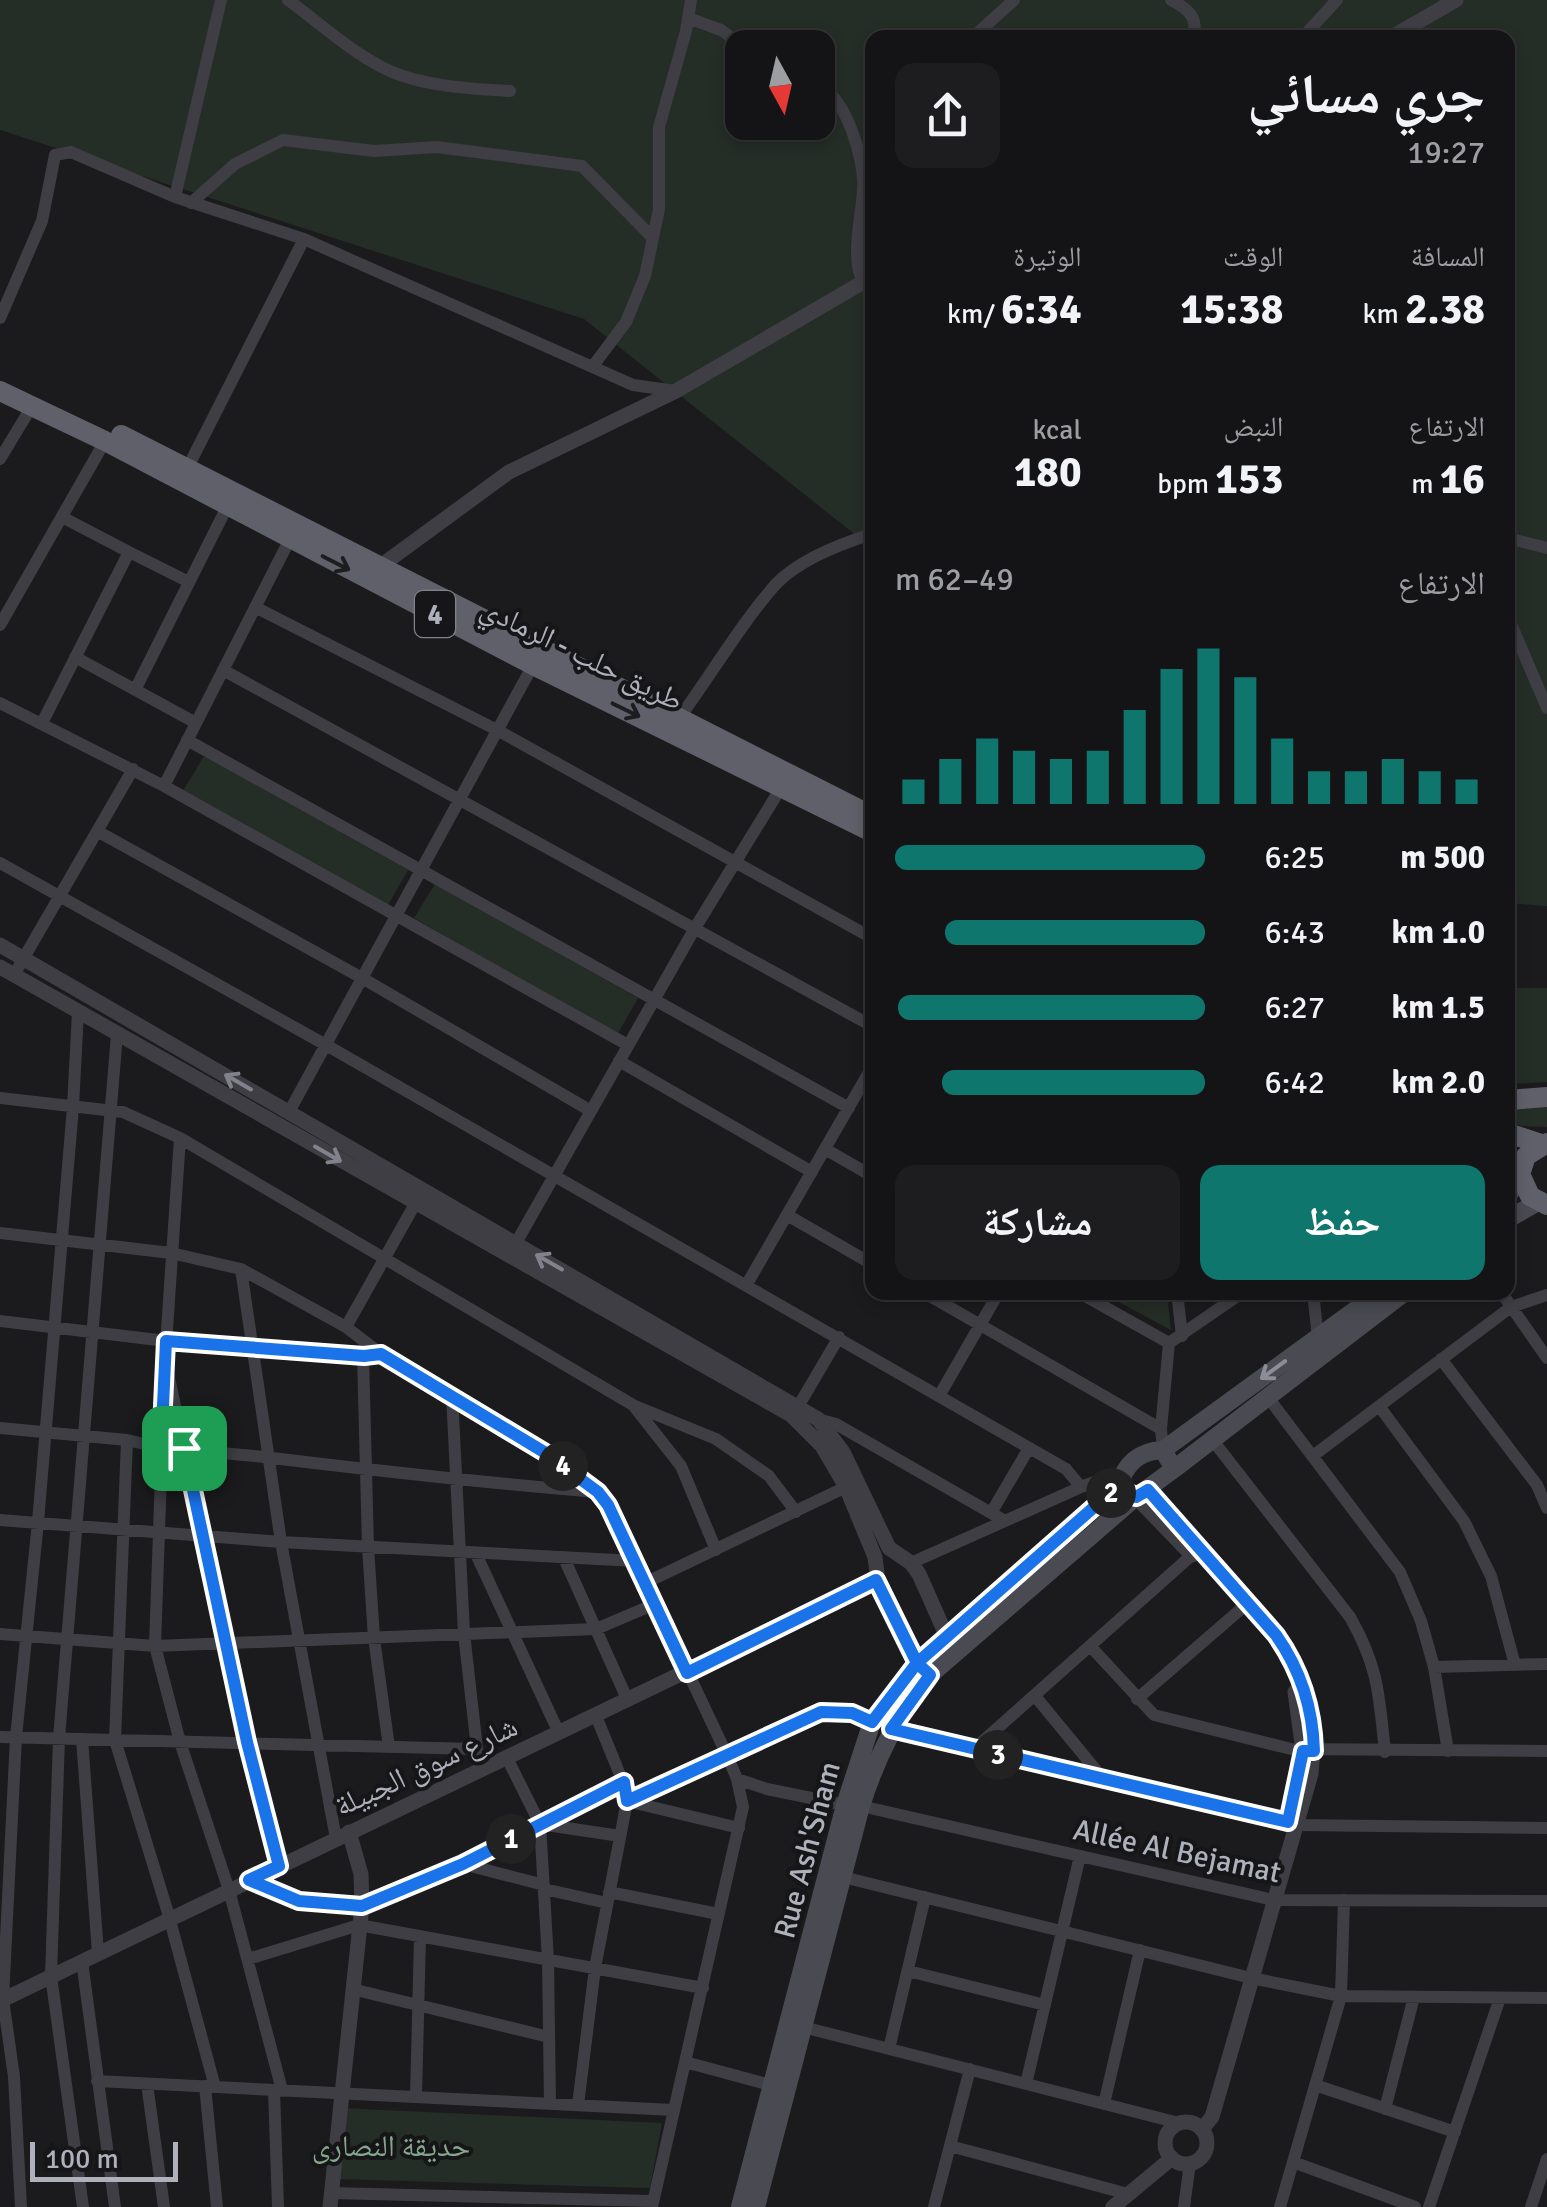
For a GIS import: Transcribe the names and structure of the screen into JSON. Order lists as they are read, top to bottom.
{
  "streets": {
    "highway": ["4", "طريق حلب - الرمادي"],
    "main road": ["Rue Ash'Sham"],
    "street": ["شارع سوق الجبيلة", "Allée Al Bejamat"]
  },
  "crossings": [
    ["Rue Ash'Sham", "Allée Al Bejamat"]
  ],
  "parks": ["حديقة النصارى"],
  "scale_bar": "100 m",
  "north": "bottom",
  "page": {
    "heading": ["جري مسائي", "19:27"],
    "stats": [
      ["المسافة", "2.38 km"],
      ["الوقت", "15:38"],
      ["الوتيرة", "6:34 /km"],
      ["الارتفاع", "16 m"],
      ["النبض", "153 bpm"],
      ["kcal", "180"]
    ],
    "chart": ["الارتفاع", "49–62 m"],
    "list": [
      {
        "name": "500 m",
        "note": "6:25"
      },
      {
        "name": "1.0 km",
        "note": "6:43"
      },
      {
        "name": "1.5 km",
        "note": "6:27"
      },
      {
        "name": "2.0 km",
        "note": "6:42"
      }
    ],
    "buttons": ["حفظ", "مشاركة"],
    "pins": [
      "4",
      "2",
      "3",
      "1"
    ],
    "scale": "100 m"
  }
}
